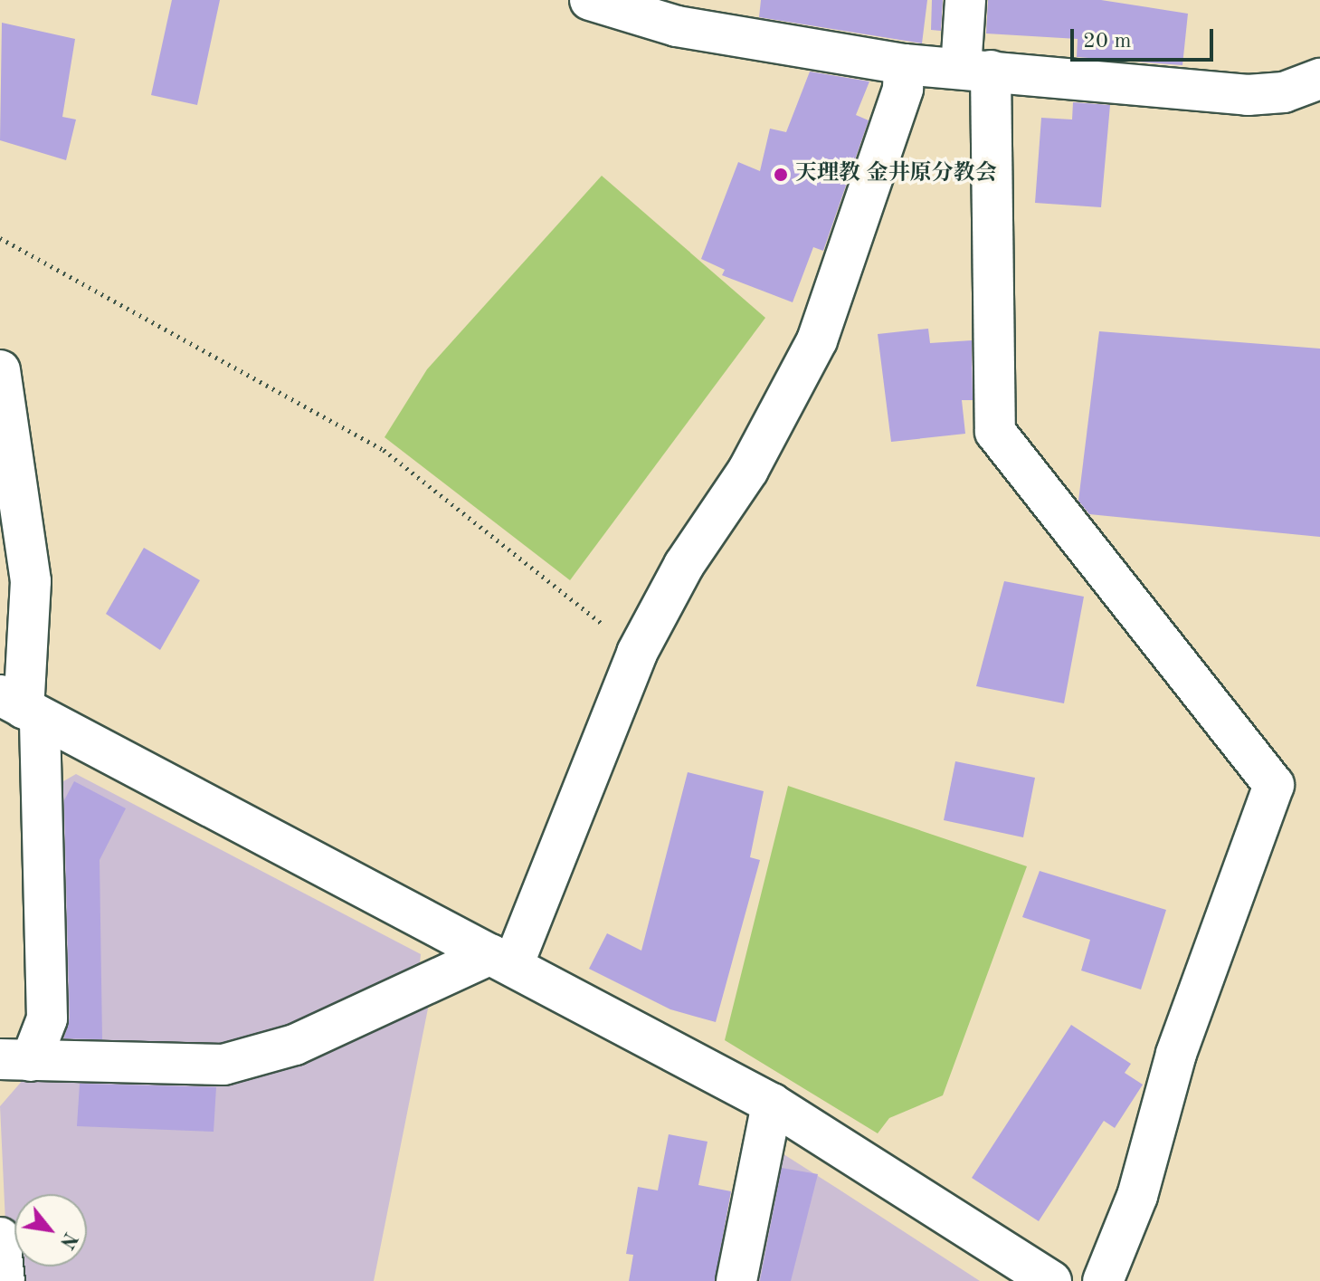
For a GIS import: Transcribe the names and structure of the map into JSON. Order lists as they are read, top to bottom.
{
  "places": ["天理教 金井原分教会"],
  "scale_bar": "20 m",
  "north": "bottom right"
}
